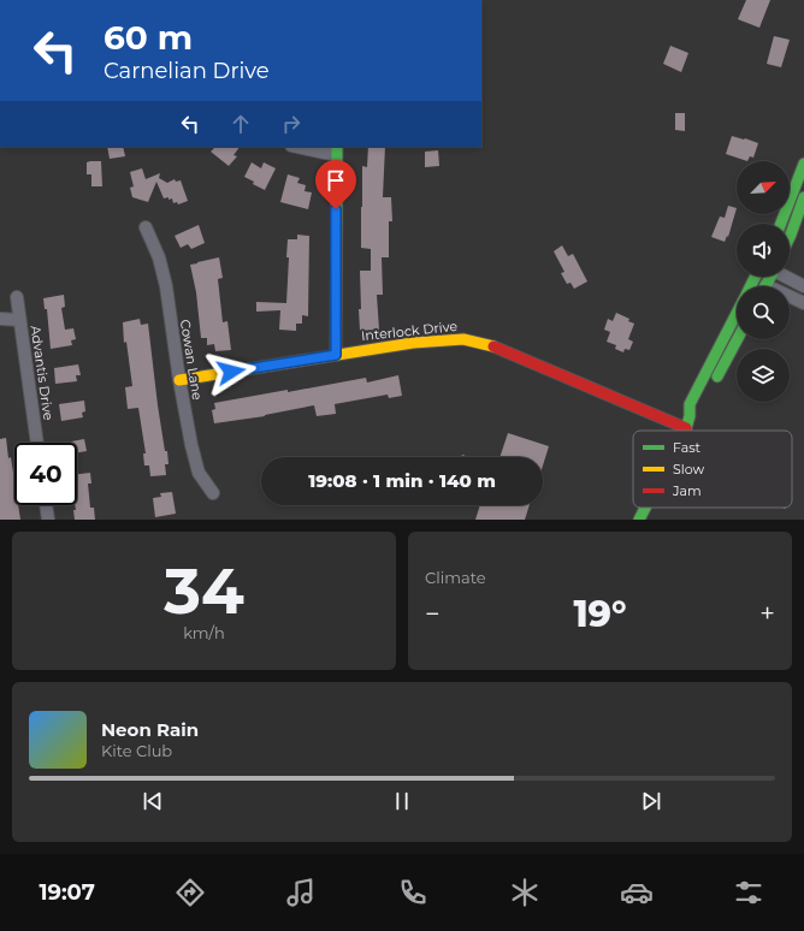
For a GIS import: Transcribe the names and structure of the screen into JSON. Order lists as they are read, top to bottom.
{
  "streets": {
    "street": ["Interlock Drive", "Cowan Lane", "Advantis Drive"]
  },
  "crossings": [
    ["Interlock Drive", "Cowan Lane"]
  ],
  "legend": ["Fast", "Slow", "Jam"],
  "north": "top right",
  "page": {
    "turn": ["60 m", "Carnelian Drive"],
    "limit": "40",
    "trip": "19:08 · 1 min · 140 m",
    "tile": [
      ["34", "km/h"],
      "Climate"
    ],
    "heat": ["−", "19°", "+"],
    "song": ["Neon Rain", "Kite Club"],
    "tabs": "19:07"
  }
}
